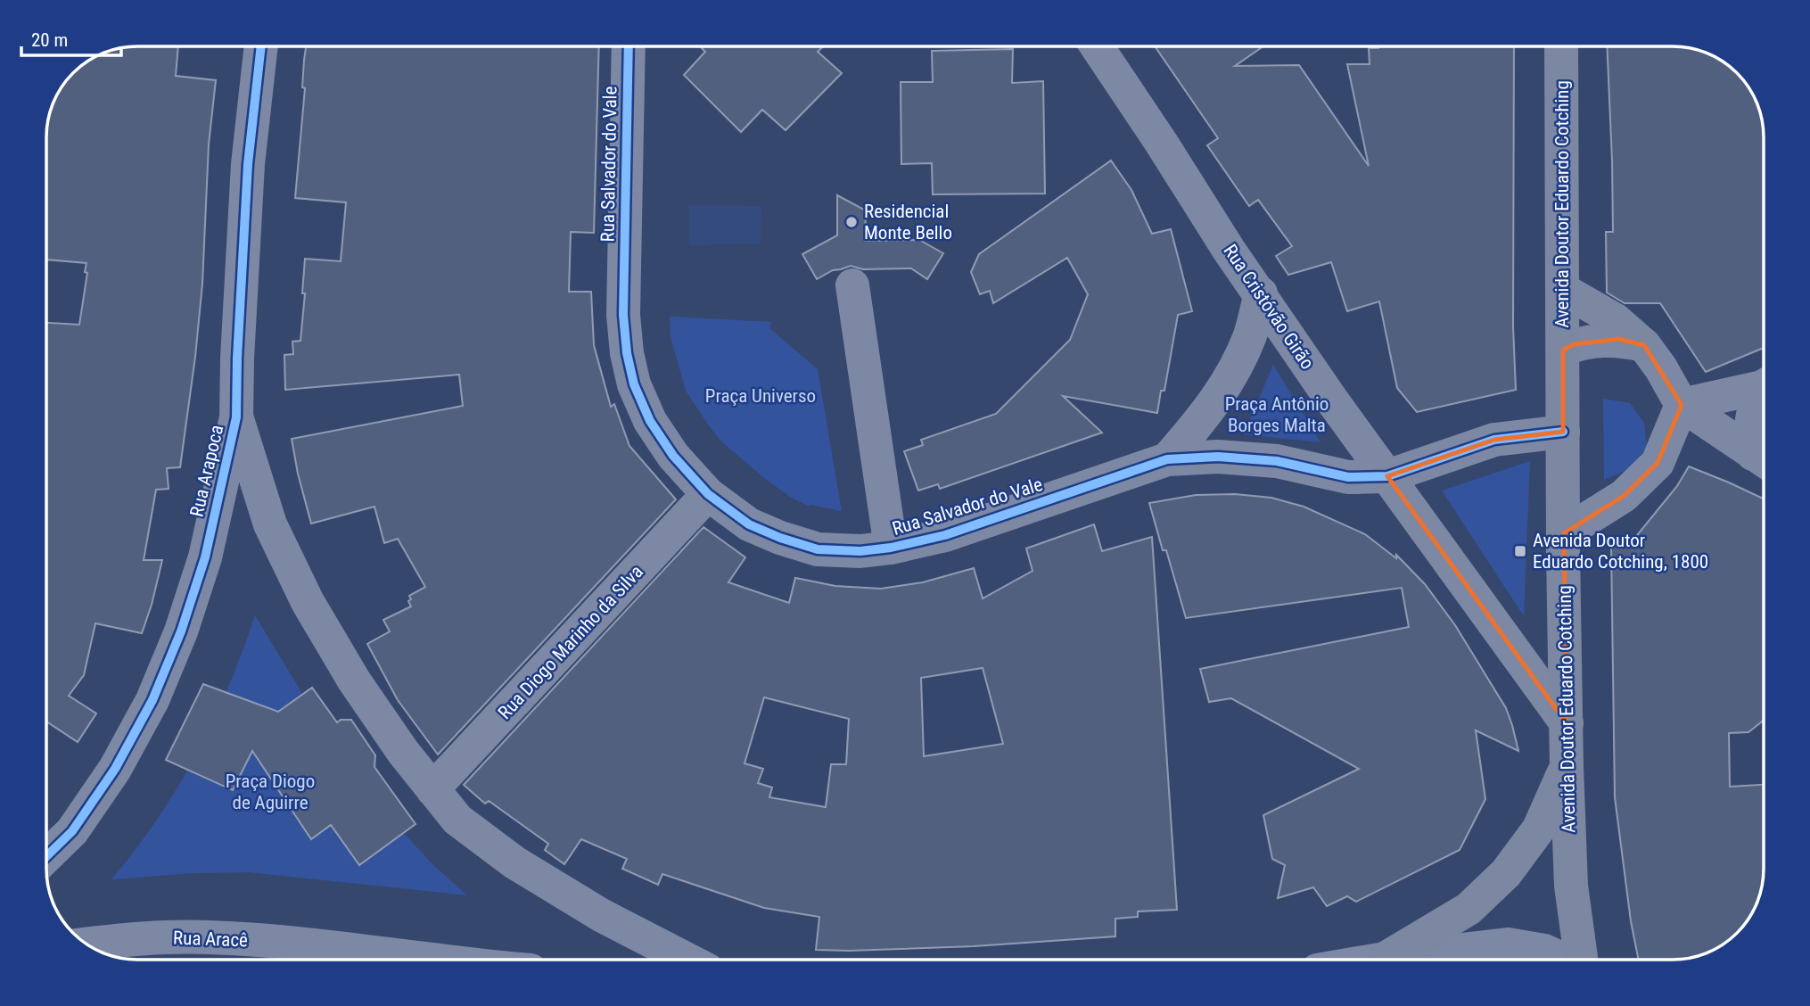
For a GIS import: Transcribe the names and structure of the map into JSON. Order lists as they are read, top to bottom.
{
  "streets": {
    "main road": ["Avenida Doutor Eduardo Cotching"],
    "street": [
      "Rua Salvador do Vale",
      "Rua Cristóvão Girão",
      "Rua Arapoca",
      "Rua Diogo Marinho da Silva",
      "Rua Aracê"
    ]
  },
  "crossings": [
    ["Rua Salvador do Vale", "Avenida Doutor Eduardo Cotching"],
    ["Rua Salvador do Vale", "Rua Cristóvão Girão"],
    ["Rua Salvador do Vale", "Rua Diogo Marinho da Silva"],
    ["Avenida Doutor Eduardo Cotching", "Rua Cristóvão Girão"]
  ],
  "parks": ["Praça Universo", "Praça Antônio Borges Malta", "Praça Diogo de Aguirre"],
  "places": {
    "other": ["Residencial Monte Bello"],
    "transit": ["Avenida Doutor Eduardo Cotching, 1800"]
  },
  "scale_bar": "20 m"
}
